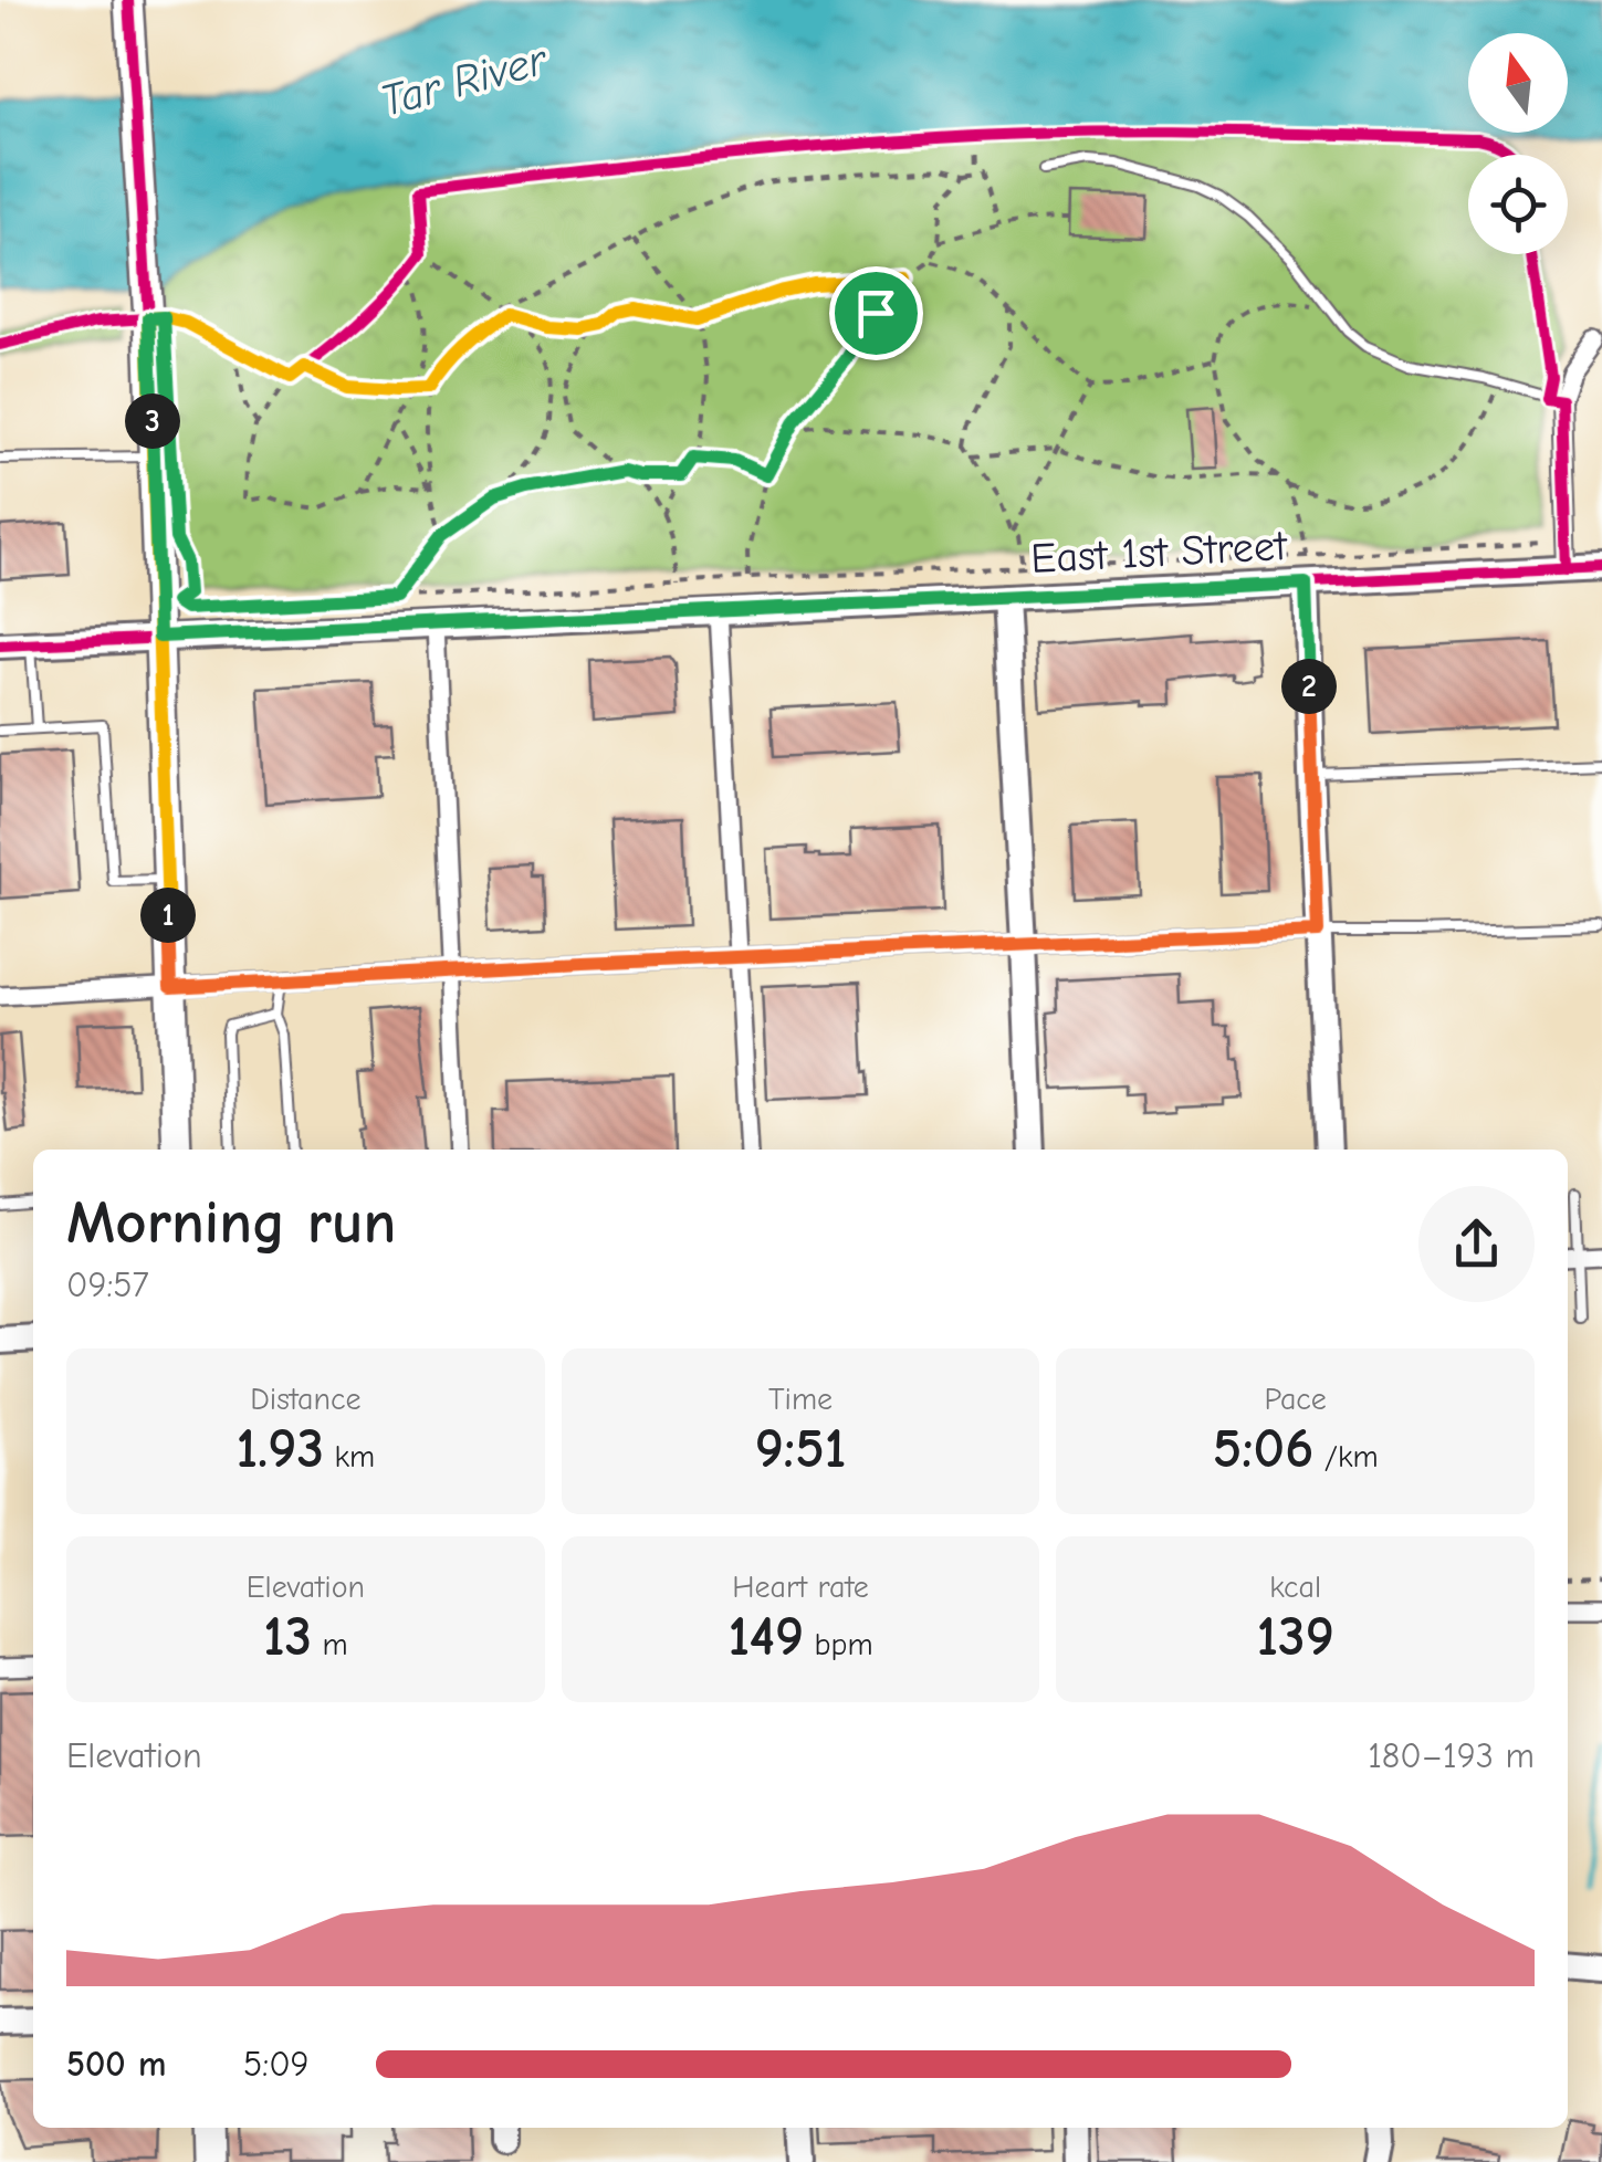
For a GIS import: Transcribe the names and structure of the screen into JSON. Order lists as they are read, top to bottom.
{
  "streets": {
    "street": ["East 1st Street"]
  },
  "water": ["Tar River"],
  "north": "top",
  "page": {
    "pins": ["3", "2", "1"],
    "heading": ["Morning run", "09:57"],
    "stats": [
      ["Distance", "1.93 km"],
      ["Time", "9:51"],
      ["Pace", "5:06 /km"],
      ["Elevation", "13 m"],
      ["Heart rate", "149 bpm"],
      ["kcal", "139"]
    ],
    "chart": ["Elevation", "180–193 m"],
    "list": [
      {
        "name": "500 m",
        "note": "5:09"
      }
    ]
  }
}
